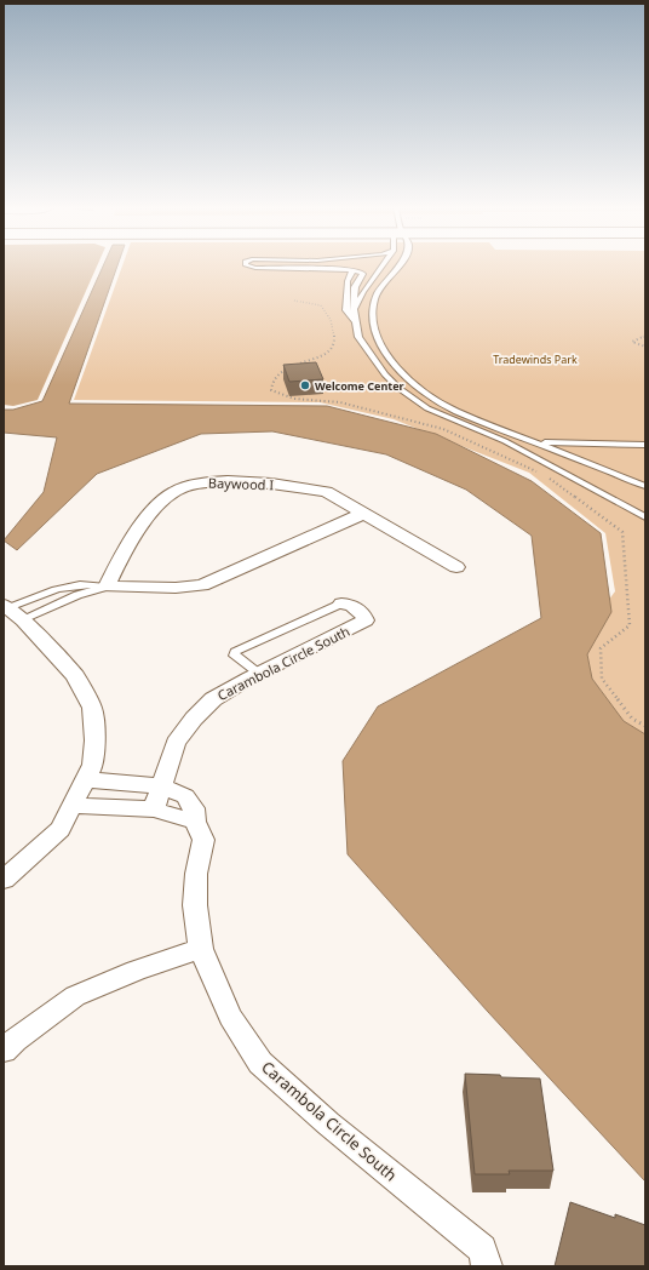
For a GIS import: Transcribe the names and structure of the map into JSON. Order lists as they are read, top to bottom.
{
  "streets": {
    "street": ["Baywood I", "Carambola Circle South"]
  },
  "parks": ["Tradewinds Park"],
  "places": ["Welcome Center"]
}
